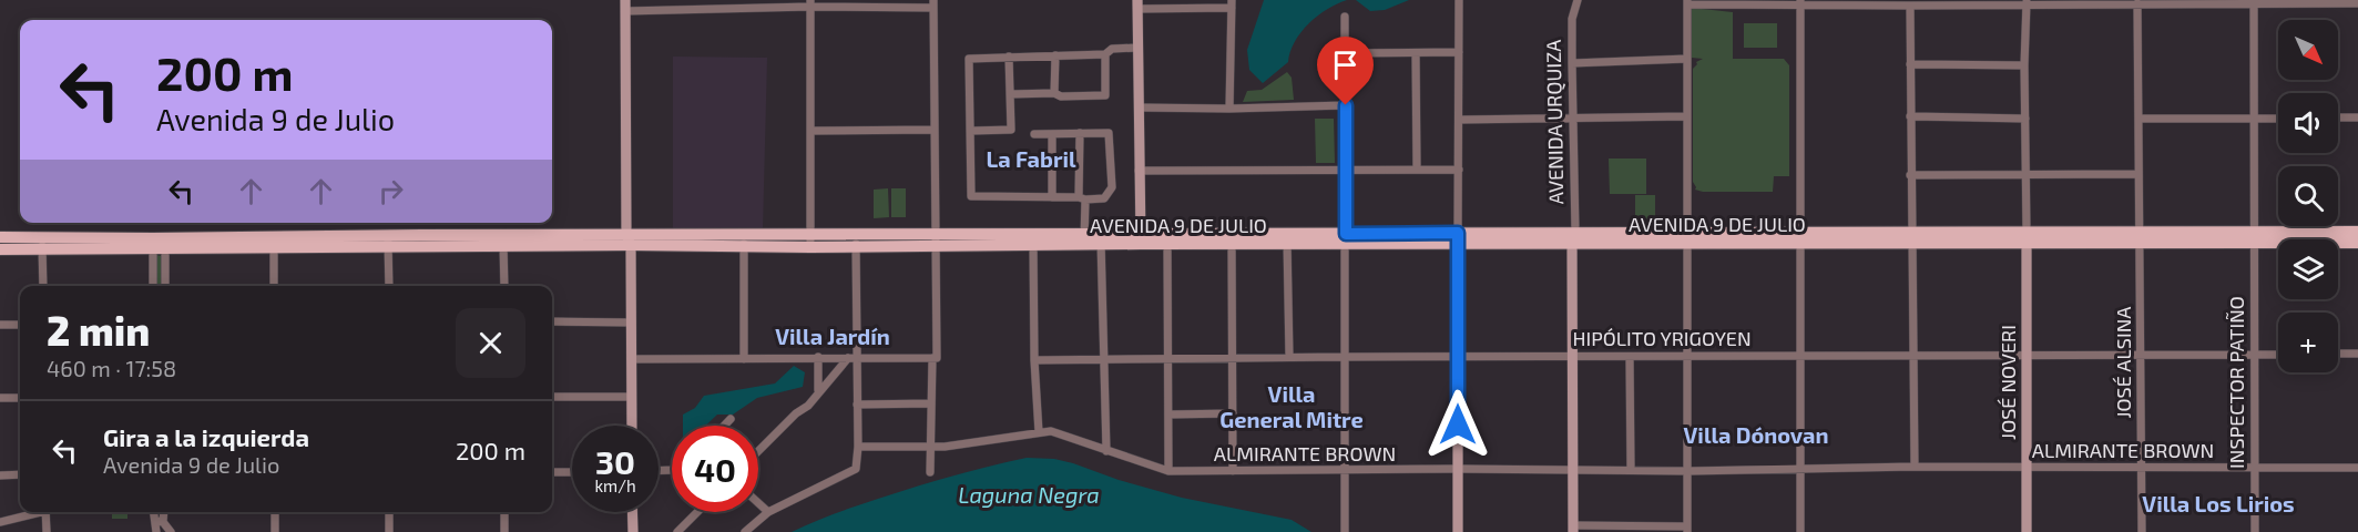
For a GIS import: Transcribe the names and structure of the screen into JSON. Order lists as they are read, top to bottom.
{
  "streets": {
    "main road": ["AVENIDA 9 DE JULIO"],
    "street": [
      "AVENIDA URQUIZA",
      "HIPÓLITO YRIGOYEN",
      "JOSÉ ALSINA",
      "JOSÉ NOVERI",
      "INSPECTOR PATIÑO",
      "ALMIRANTE BROWN"
    ]
  },
  "crossings": [
    ["AVENIDA URQUIZA", "AVENIDA 9 DE JULIO"],
    ["AVENIDA 9 DE JULIO", "JOSÉ ALSINA"],
    ["AVENIDA 9 DE JULIO", "JOSÉ NOVERI"],
    ["AVENIDA 9 DE JULIO", "INSPECTOR PATIÑO"],
    ["HIPÓLITO YRIGOYEN", "JOSÉ ALSINA"],
    ["HIPÓLITO YRIGOYEN", "JOSÉ NOVERI"],
    ["HIPÓLITO YRIGOYEN", "INSPECTOR PATIÑO"],
    ["JOSÉ ALSINA", "ALMIRANTE BROWN"],
    ["JOSÉ NOVERI", "ALMIRANTE BROWN"],
    ["INSPECTOR PATIÑO", "ALMIRANTE BROWN"]
  ],
  "districts": [
    "La Fabril",
    "Villa Jardín",
    "Villa General Mitre",
    "Villa Dónovan",
    "Villa Los Lirios"
  ],
  "water": ["Laguna Negra"],
  "north": "bottom right",
  "page": {
    "map_buttons": "+",
    "turn": ["200 m", "Avenida 9 de Julio"],
    "heading": ["2 min", "460 m · 17:58"],
    "list": [
      {
        "name": "Gira a la izquierda",
        "note": "Avenida 9 de Julio",
        "value": "200 m"
      }
    ],
    "speed": "30 km/h",
    "limit": "40"
  }
}
